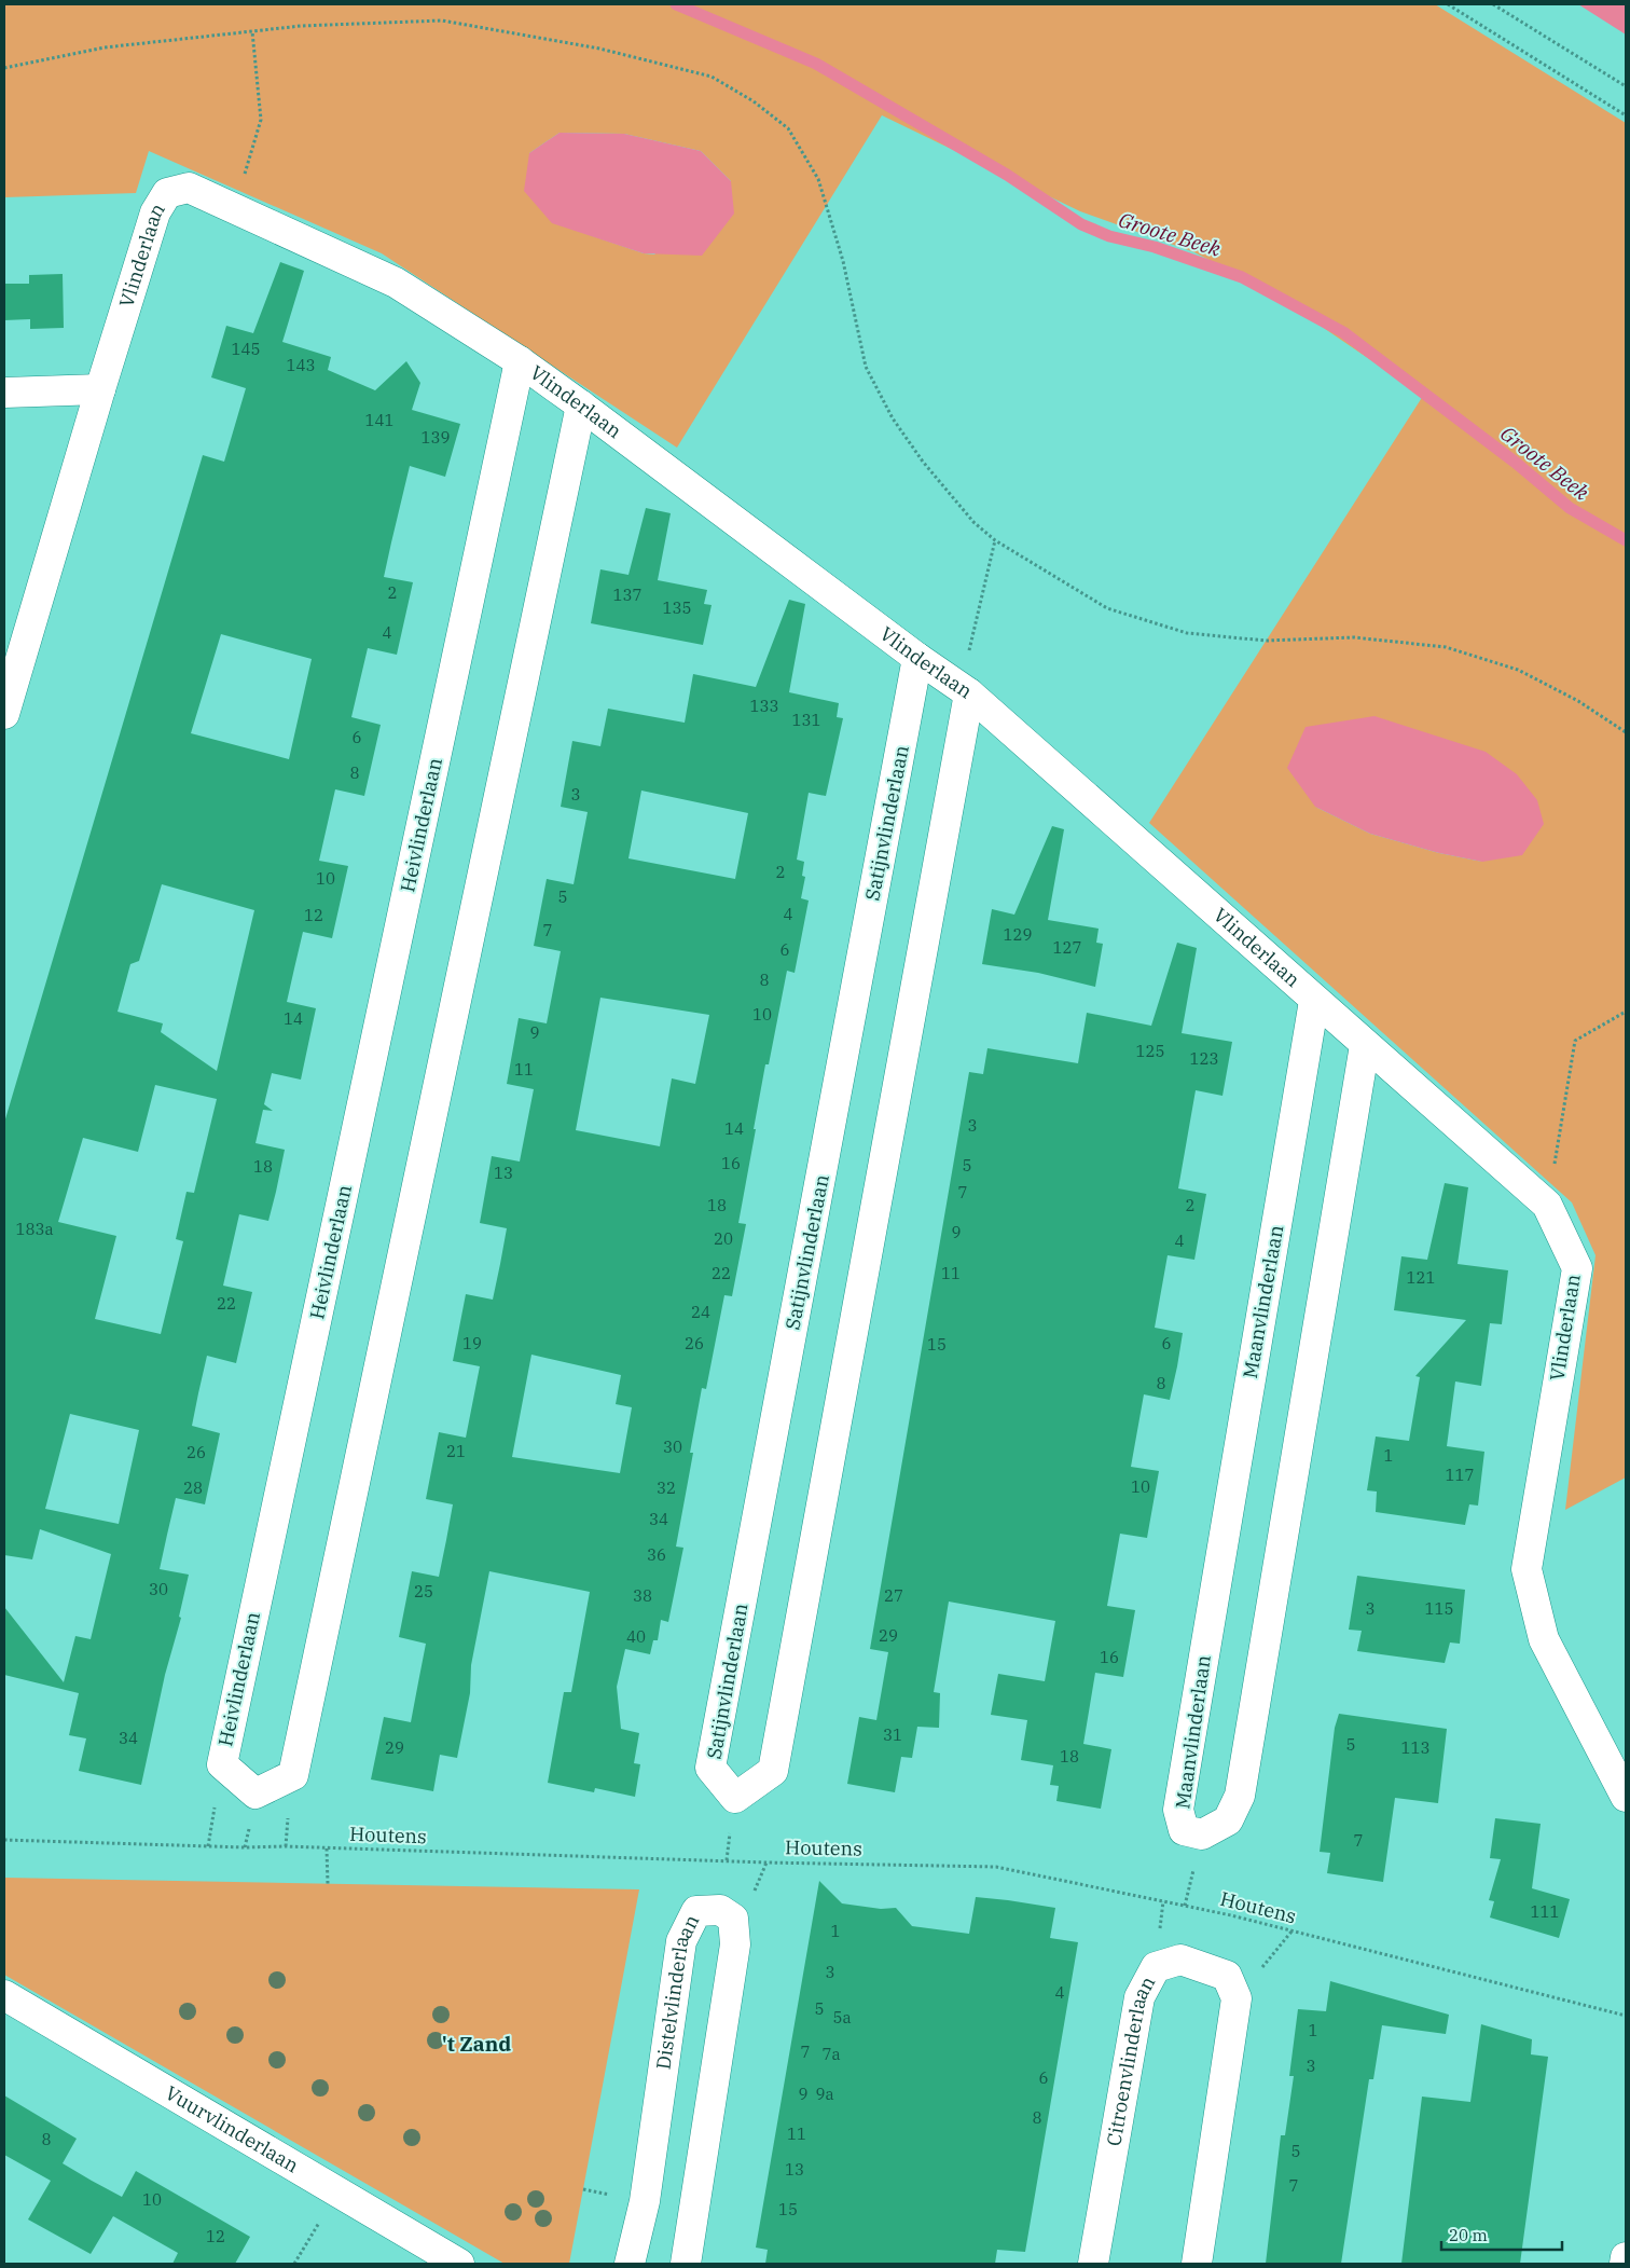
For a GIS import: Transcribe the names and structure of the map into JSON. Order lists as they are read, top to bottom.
{
  "streets": {
    "street": [
      "Vlinderlaan",
      "Satijnvlinderlaan",
      "Heivlinderlaan",
      "Maanvlinderlaan",
      "Distelvlinderlaan",
      "Citroenvlinderlaan",
      "Vuurvlinderlaan"
    ],
    "path": ["Houtens"]
  },
  "crossings": [
    ["Vlinderlaan", "Satijnvlinderlaan"],
    ["Vlinderlaan", "Heivlinderlaan"],
    ["Vlinderlaan", "Maanvlinderlaan"]
  ],
  "districts": ["'t Zand"],
  "water": ["Groote Beek"],
  "house_numbers": [
    "145",
    "143",
    "141",
    "139",
    "2",
    "137",
    "135",
    "4",
    "133",
    "131",
    "6",
    "8",
    "3",
    "2",
    "10",
    "5",
    "4",
    "12",
    "7",
    "129",
    "127",
    "6",
    "8",
    "10",
    "14",
    "9",
    "125",
    "123",
    "11",
    "3",
    "14",
    "16",
    "5",
    "18",
    "13",
    "7",
    "18",
    "2",
    "183a",
    "9",
    "20",
    "4",
    "22",
    "11",
    "121",
    "22",
    "24",
    "19",
    "26",
    "6",
    "15",
    "8",
    "30",
    "21",
    "26",
    "1",
    "117",
    "10",
    "28",
    "32",
    "34",
    "36",
    "30",
    "25",
    "38",
    "27",
    "3",
    "115",
    "29",
    "40",
    "16",
    "31",
    "34",
    "5",
    "29",
    "113",
    "18",
    "7",
    "111",
    "1",
    "3",
    "4",
    "5",
    "5a",
    "1",
    "7",
    "7a",
    "3",
    "6",
    "9",
    "9a",
    "8",
    "11",
    "8",
    "5",
    "13",
    "7",
    "10",
    "15",
    "12"
  ],
  "scale_bar": "20 m"
}
